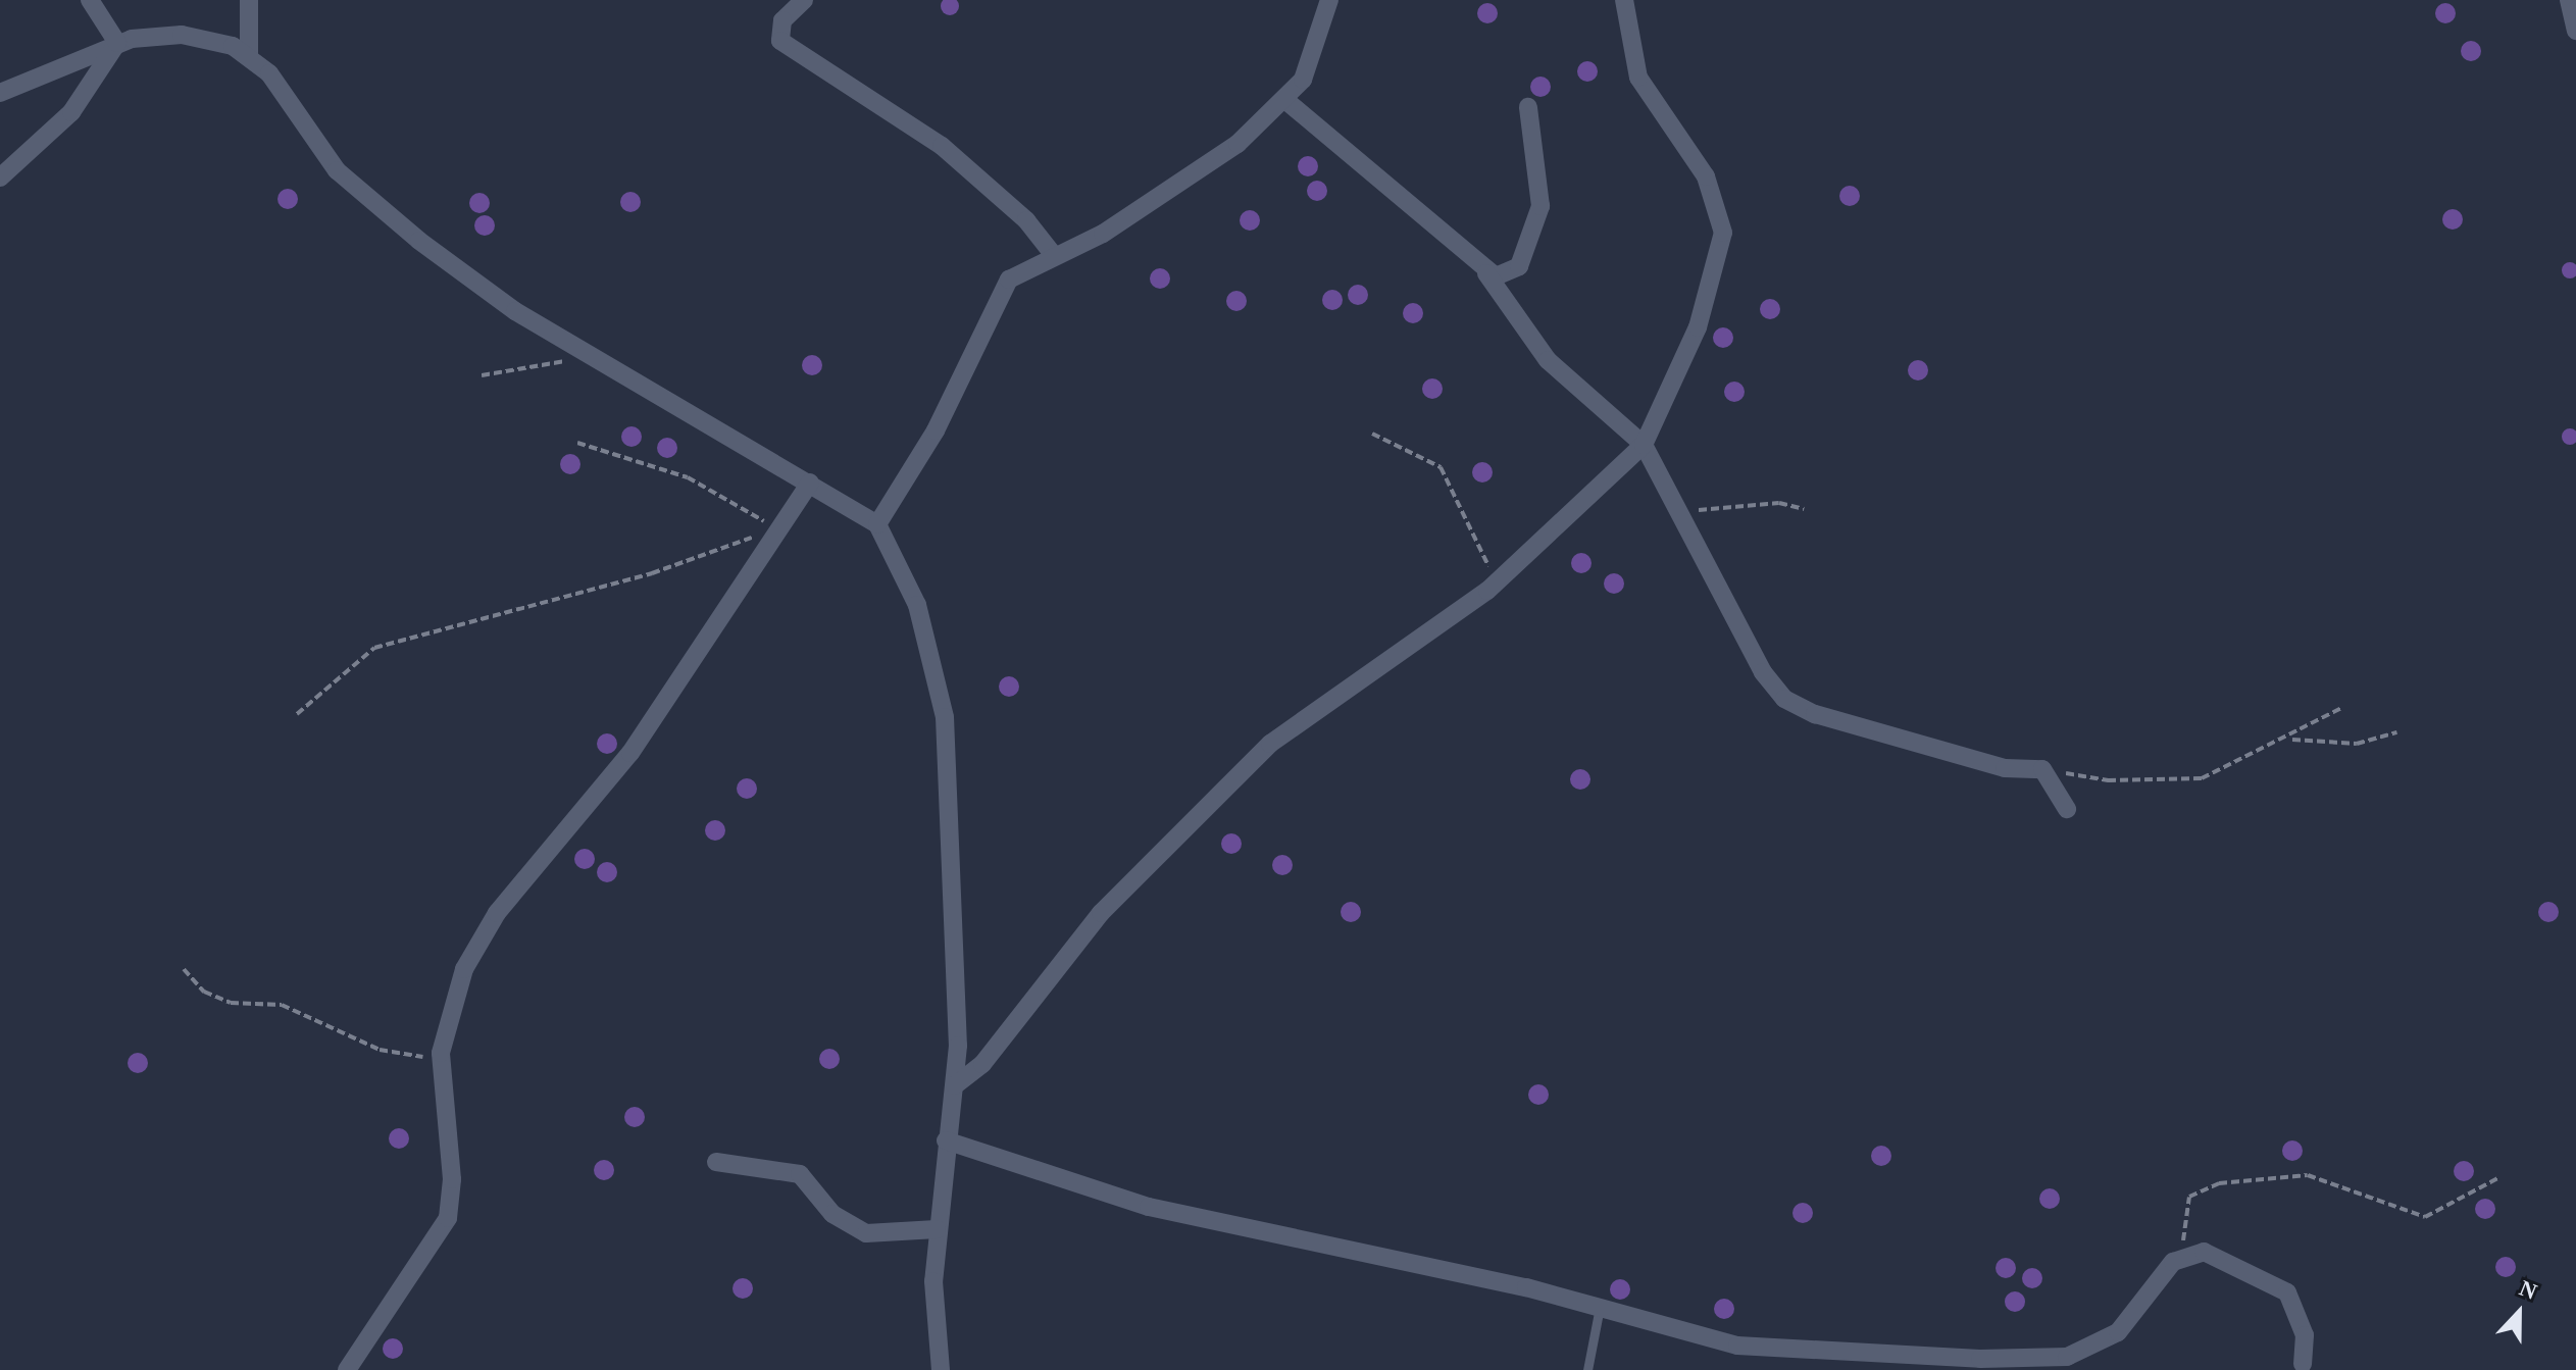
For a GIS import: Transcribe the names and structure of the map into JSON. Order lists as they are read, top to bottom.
{
  "north": "top"
}
